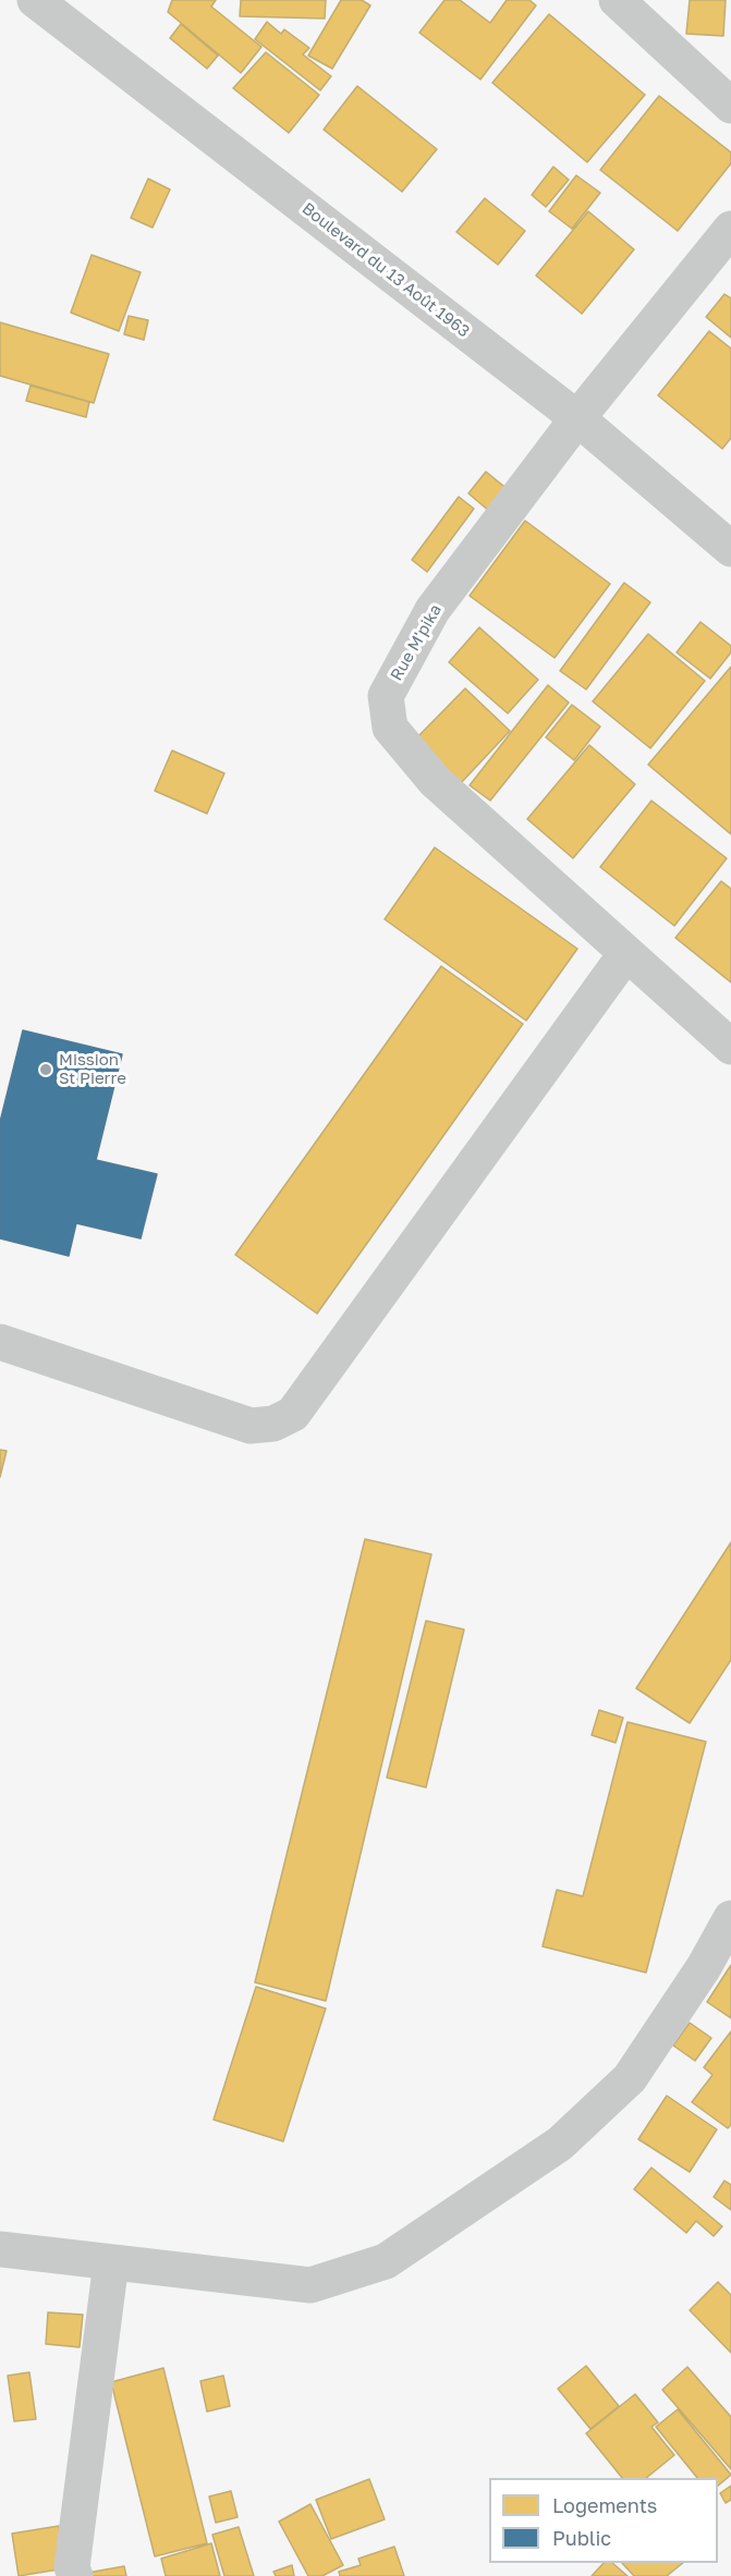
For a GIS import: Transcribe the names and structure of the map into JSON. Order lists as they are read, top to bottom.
{
  "streets": {
    "street": ["Boulevard du 13 Août 1963", "Rue M'pika"]
  },
  "crossings": [
    ["Boulevard du 13 Août 1963", "Rue M'pika"]
  ],
  "places": ["Mission St Pierre"],
  "legend": ["Logements", "Public"]
}
